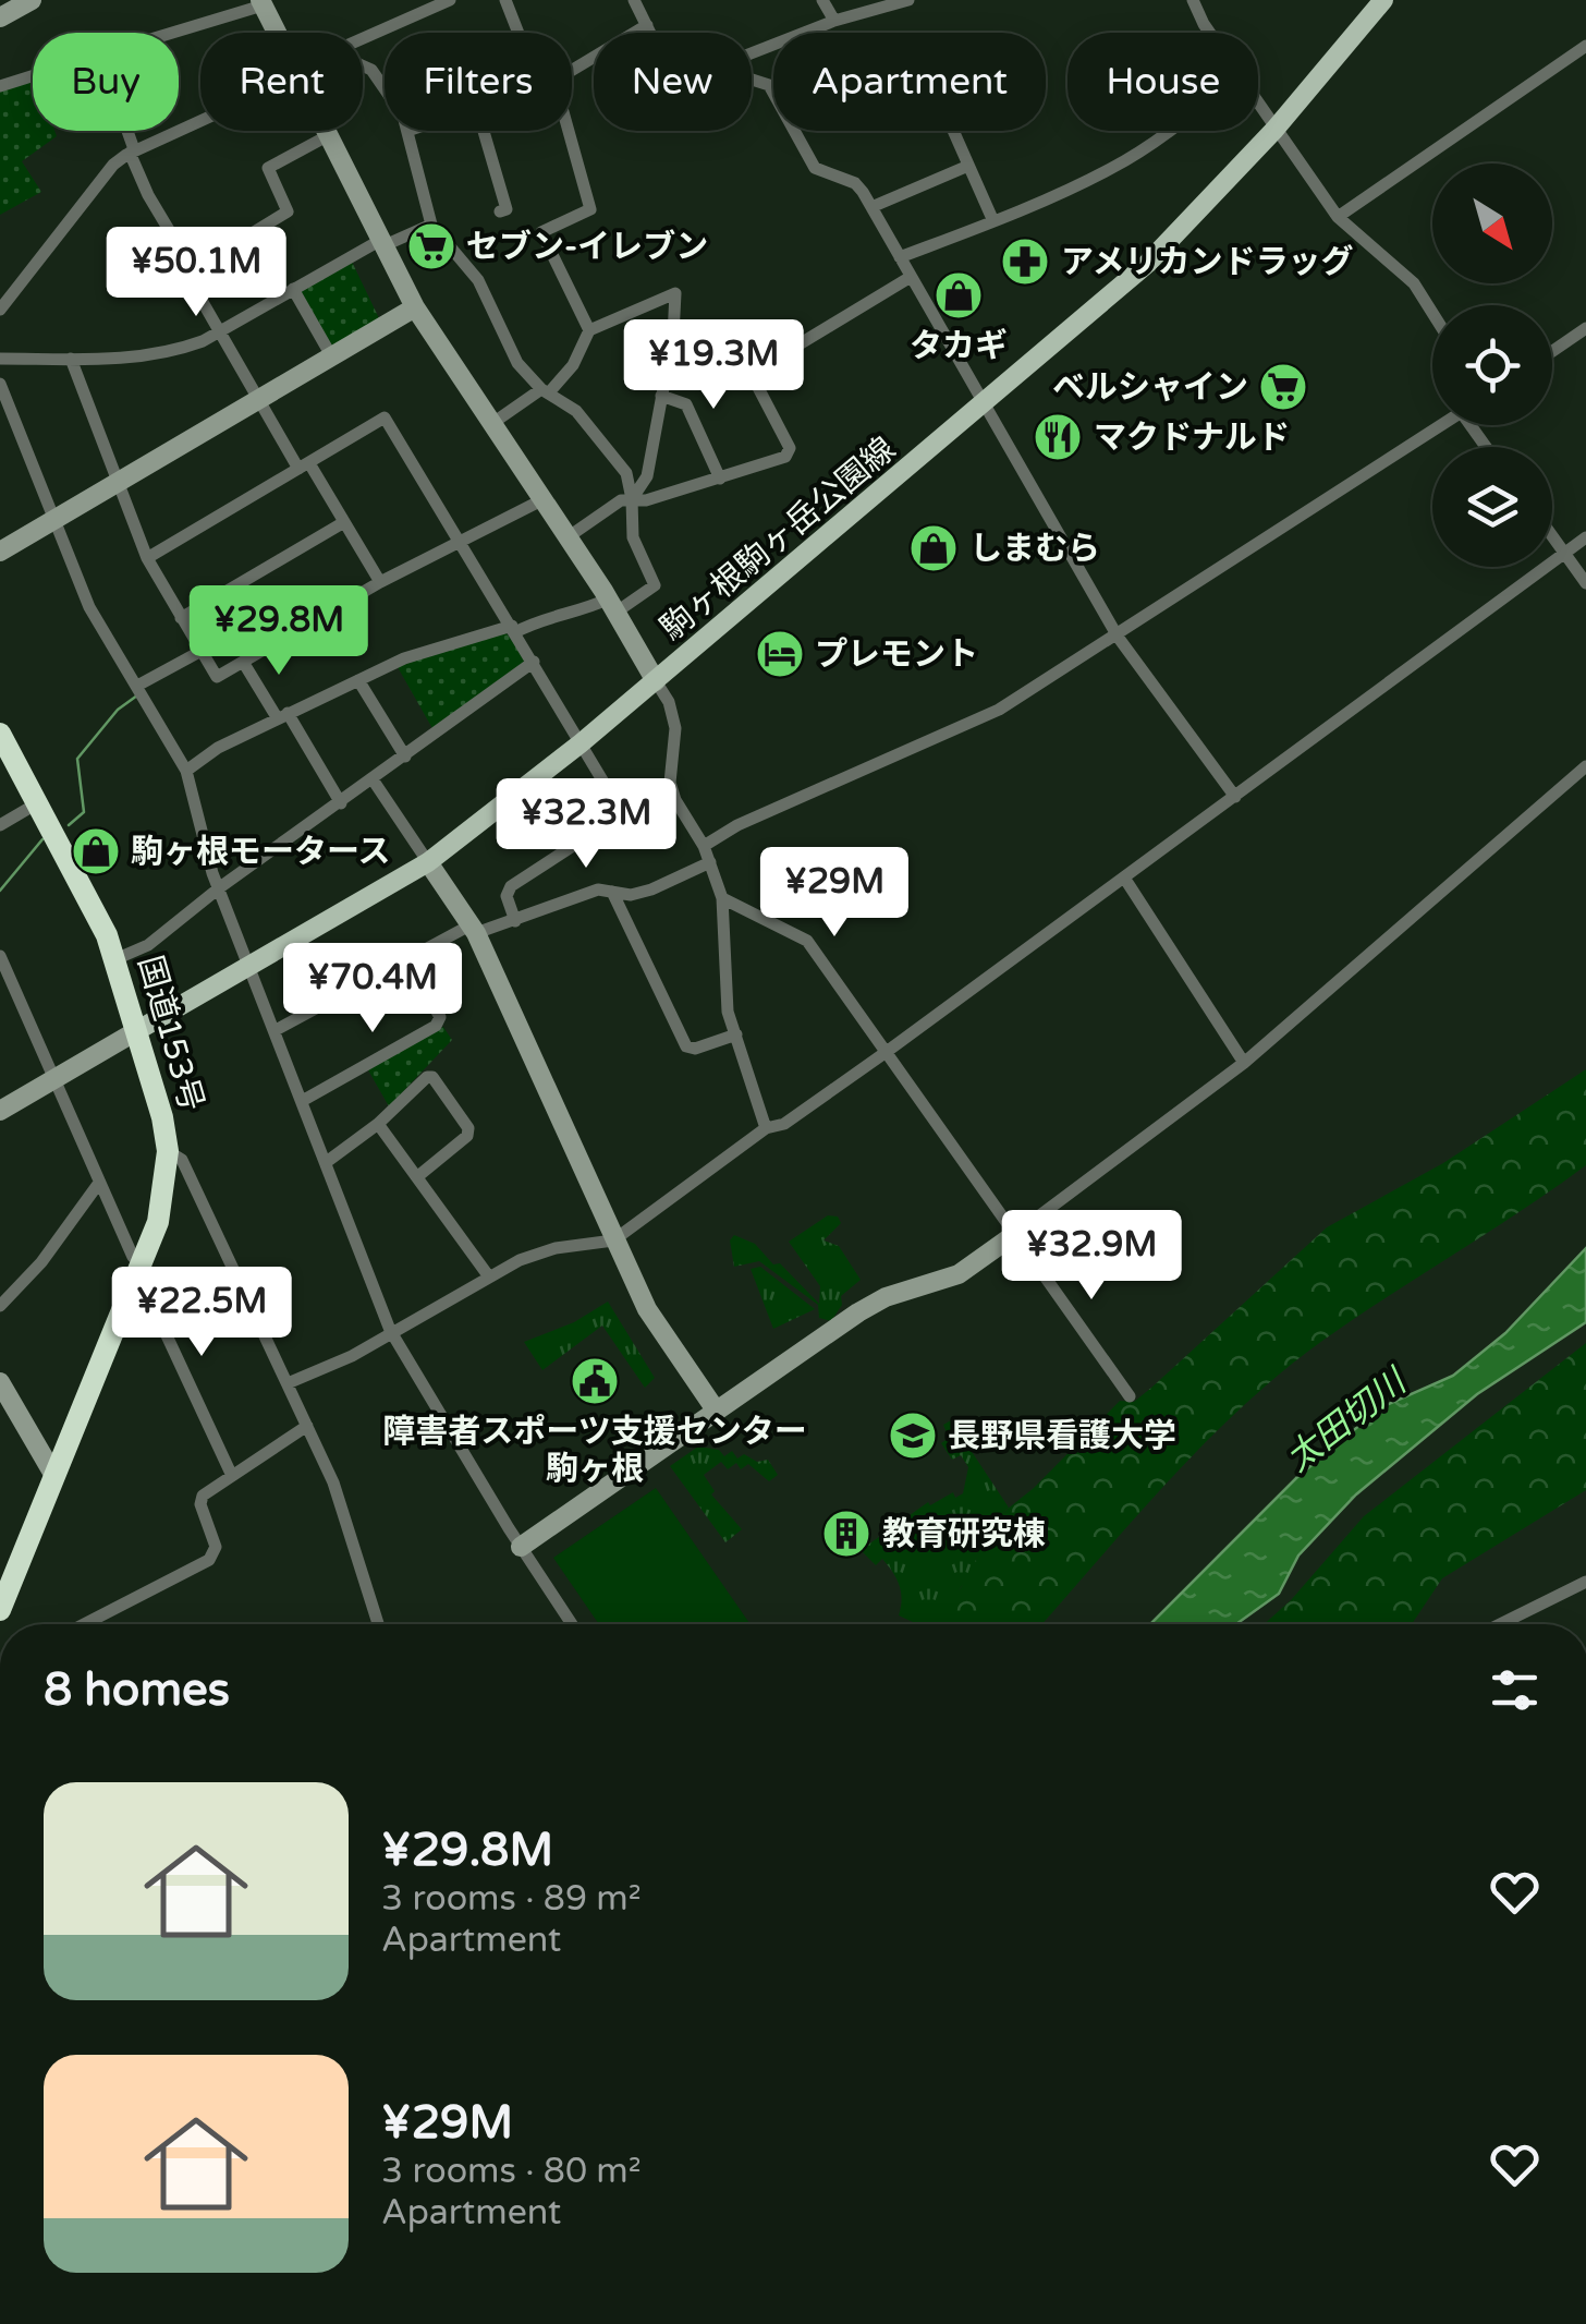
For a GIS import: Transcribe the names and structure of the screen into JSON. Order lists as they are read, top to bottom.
{
  "streets": {
    "highway": ["国道153号"],
    "main road": ["駒ヶ根駒ヶ岳公園線"]
  },
  "crossings": [
    ["駒ヶ根駒ヶ岳公園線", "国道153号"]
  ],
  "water": ["太田切川"],
  "places": {
    "supermarket": ["セブン-イレブン", "ベルシャイン"],
    "pharmacy": ["アメリカンドラッグ"],
    "shop": ["タカギ", "しまむら", "駒ヶ根モータース"],
    "restaurant": ["マクドナルド"],
    "hotel": ["プレモント"],
    "public building": ["障害者スポーツ支援センター 駒ヶ根"],
    "school or university": ["長野県看護大学"],
    "building": ["教育研究棟"]
  },
  "north": "bottom right",
  "page": {
    "chip": [
      "Buy",
      "Rent",
      "Filters",
      "New",
      "Apartment",
      "House"
    ],
    "price": [
      "¥50.1M",
      "¥19.3M",
      "¥29.8M",
      "¥32.3M",
      "¥29M",
      "¥70.4M",
      "¥32.9M",
      "¥22.5M"
    ],
    "heading": "8 homes",
    "list": [
      {
        "name": "¥29.8M",
        "note": "3 rooms · 89 m² · Apartment"
      },
      {
        "name": "¥29M",
        "note": "3 rooms · 80 m² · Apartment"
      }
    ]
  }
}
